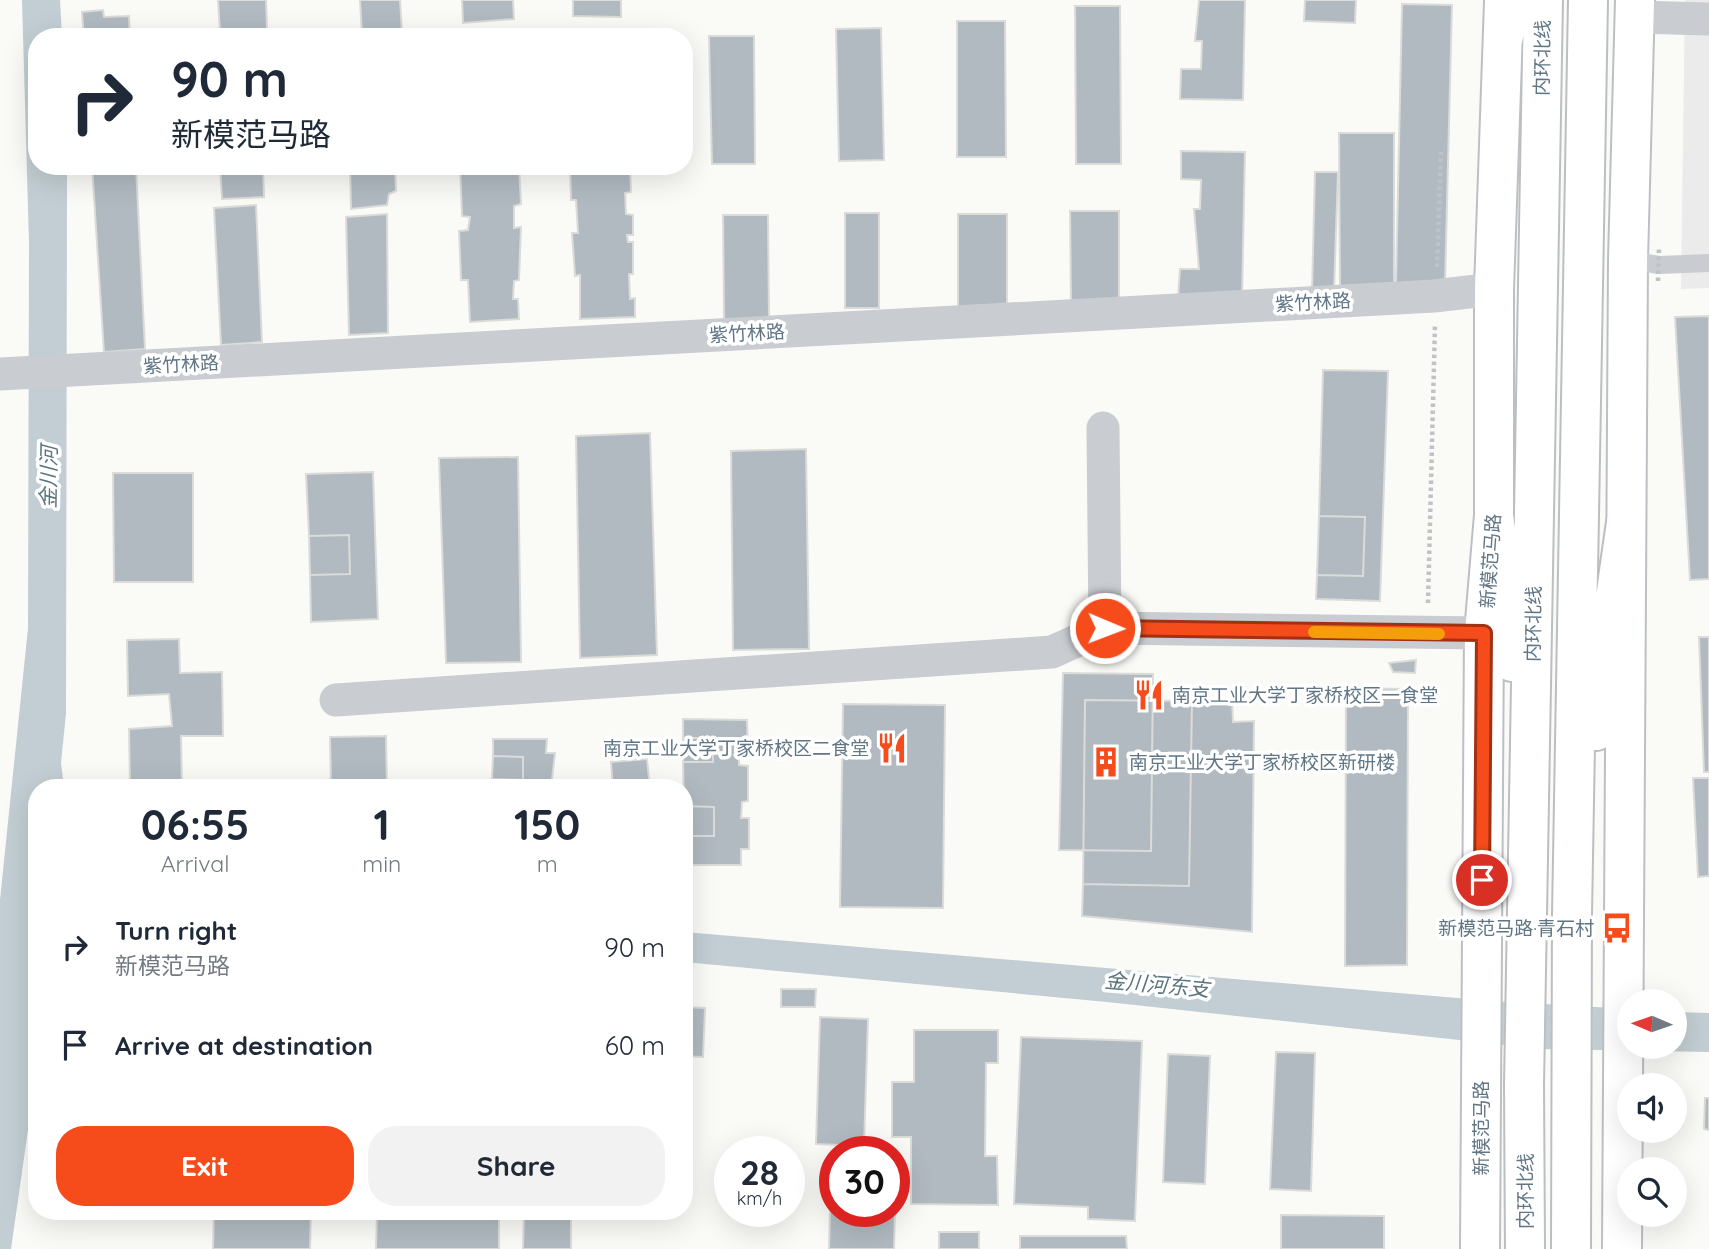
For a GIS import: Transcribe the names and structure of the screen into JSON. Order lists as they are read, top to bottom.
{
  "streets": {
    "main road": ["内环北线", "新模范马路"],
    "street": ["紫竹林路"]
  },
  "crossings": [
    ["紫竹林路", "新模范马路"]
  ],
  "water": ["金川河", "金川河东支"],
  "places": {
    "restaurant": ["南京工业大学丁家桥校区一食堂", "南京工业大学丁家桥校区二食堂"],
    "building": ["南京工业大学丁家桥校区新研楼"],
    "bus stop": ["新模范马路·青石村"]
  },
  "north": "left",
  "page": {
    "turn": ["90 m", "新模范马路"],
    "eta": [
      "06:55",
      "Arrival",
      "1",
      "min",
      "150",
      "m"
    ],
    "list": [
      {
        "name": "Turn right",
        "note": "新模范马路",
        "value": "90 m"
      },
      {
        "name": "Arrive at destination",
        "value": "60 m"
      }
    ],
    "buttons": ["Exit", "Share"],
    "speed": "28 km/h",
    "limit": "30"
  }
}
